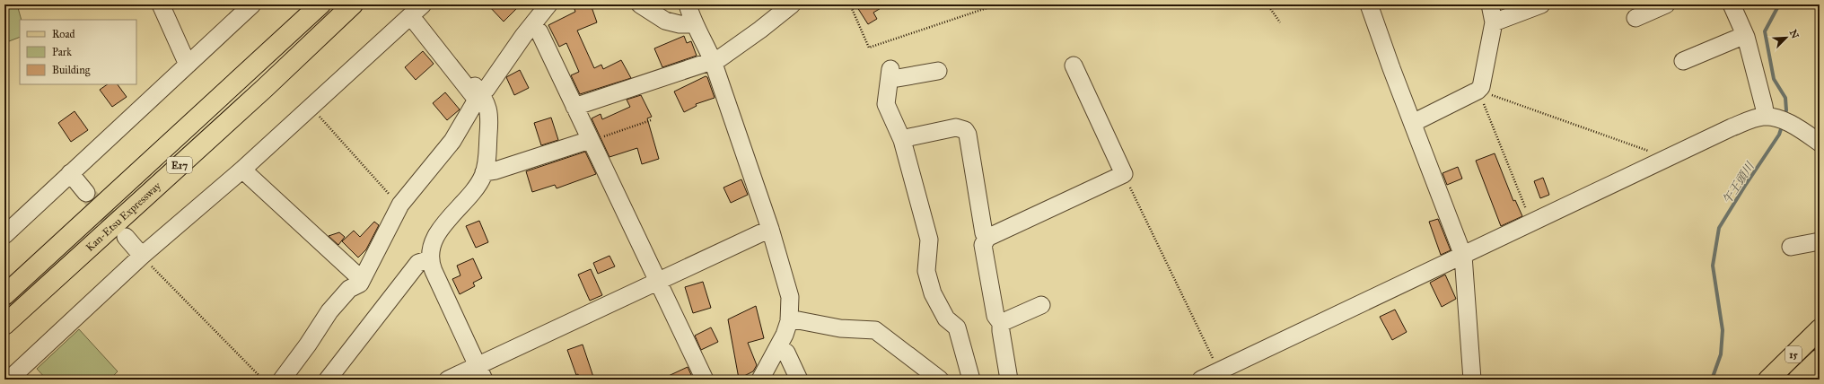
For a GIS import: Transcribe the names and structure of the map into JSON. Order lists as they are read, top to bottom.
{
  "streets": {
    "main road": ["E17", "Kan-Etsu Expressway", "15"]
  },
  "water": ["午王頭川"],
  "legend": ["Road", "Park", "Building"],
  "north": "top right"
}
